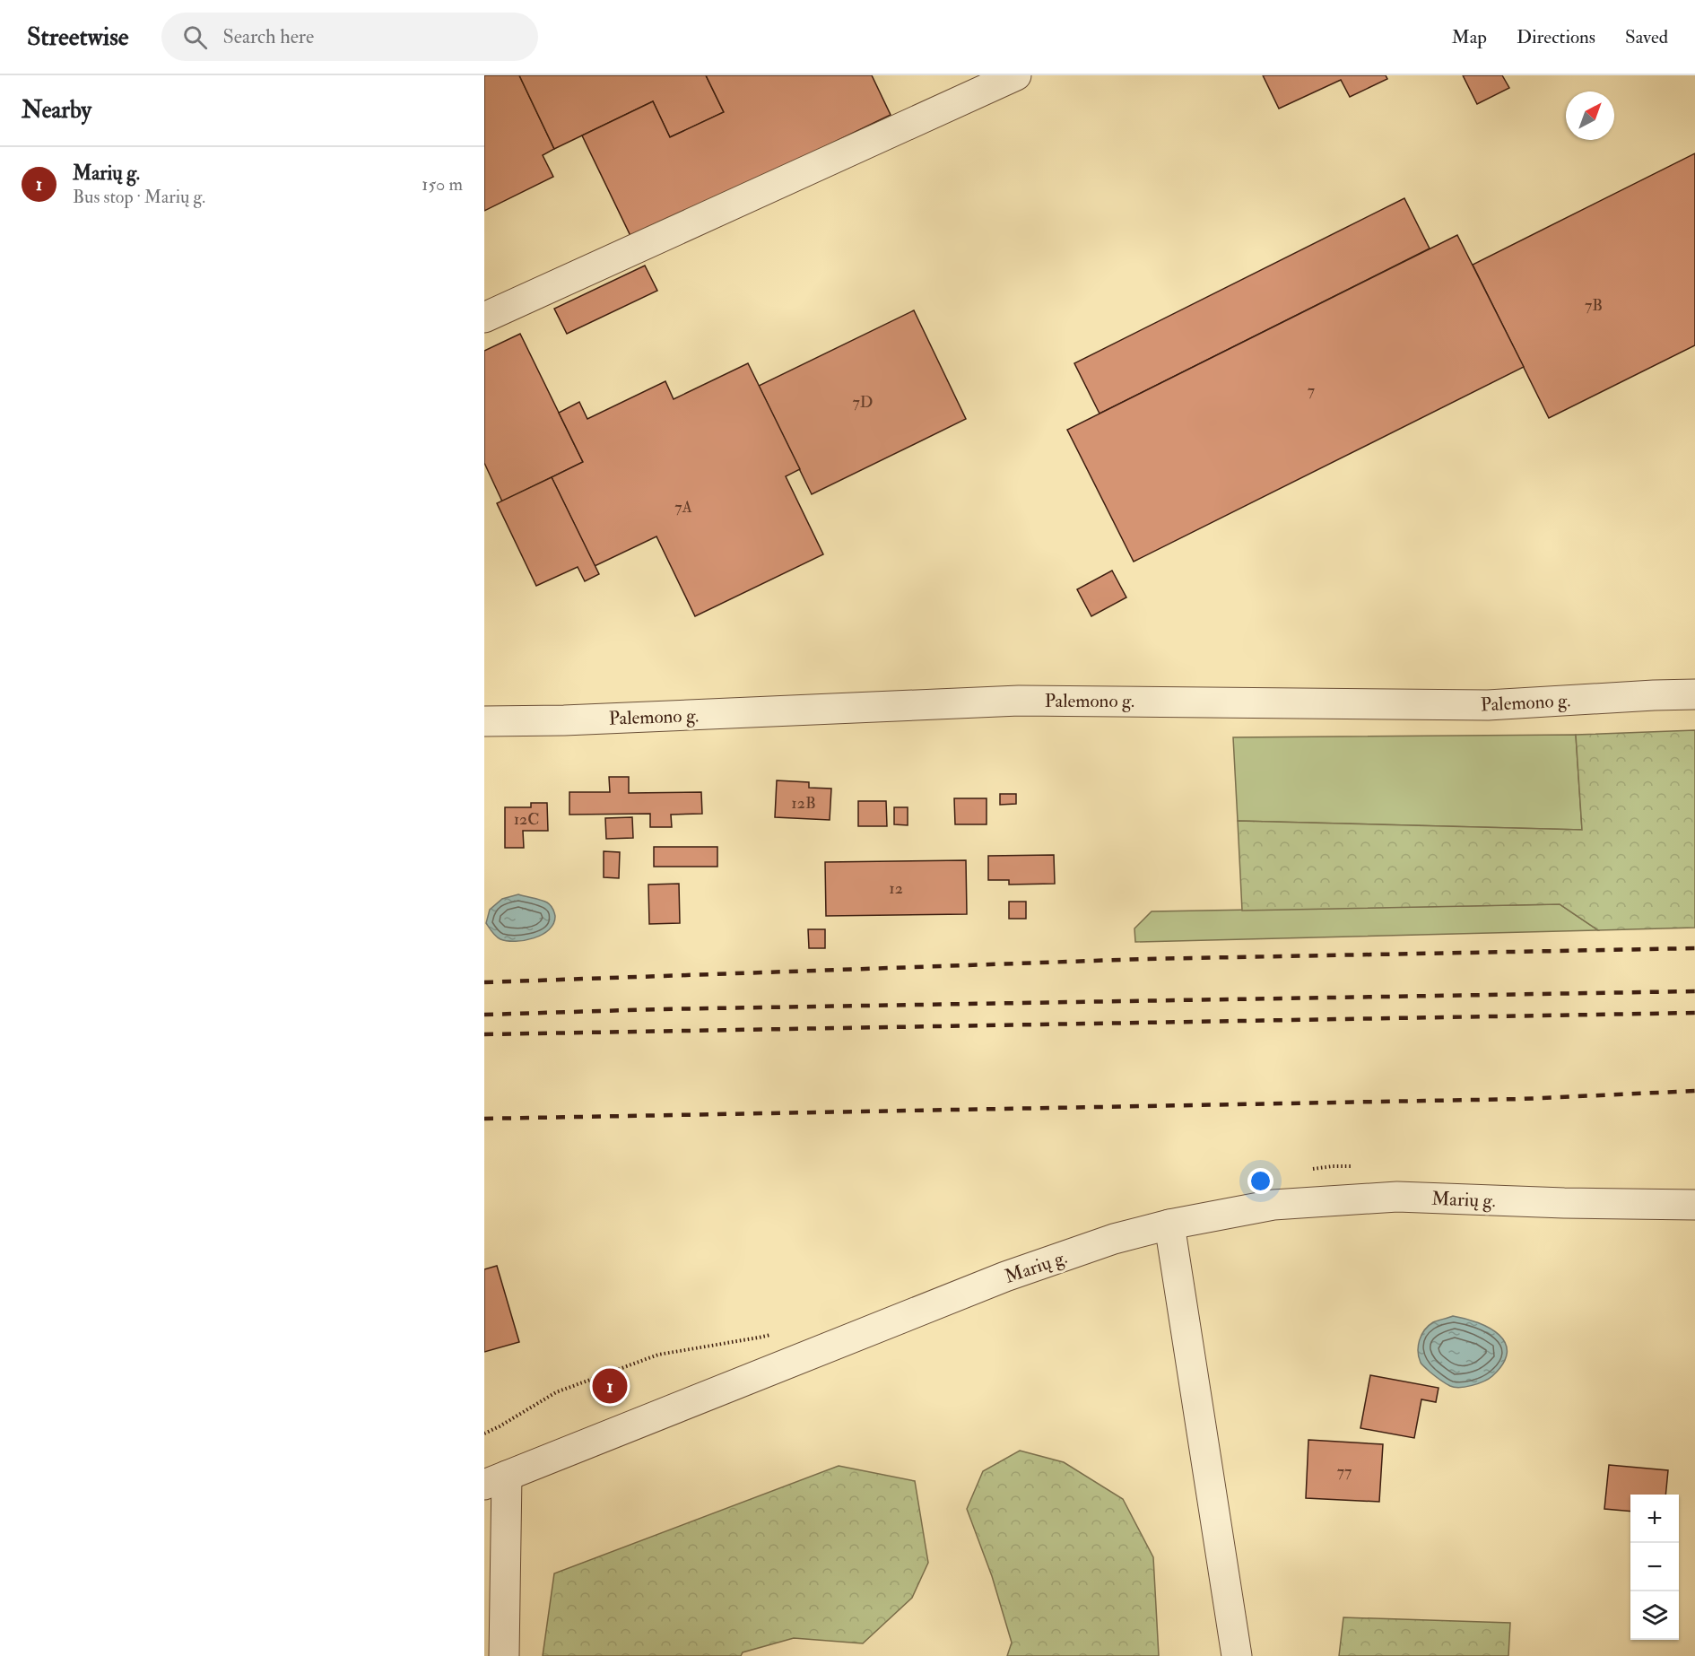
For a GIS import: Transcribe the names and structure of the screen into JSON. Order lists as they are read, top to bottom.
{
  "streets": {
    "street": ["Palemono g.", "Marių g."]
  },
  "house_numbers": [
    "7B",
    "7",
    "7D",
    "7A",
    "12B",
    "12C",
    "12",
    "77"
  ],
  "north": "top right",
  "page": {
    "header": "Streetwise",
    "search": "Search here",
    "nav": ["Map", "Directions", "Saved"],
    "heading": "Nearby",
    "list": [
      {
        "mark": "1",
        "name": "Marių g.",
        "note": "Bus stop · Marių g.",
        "value": "150 m"
      }
    ],
    "pins": "1",
    "map_buttons": ["+", "−"]
  }
}
